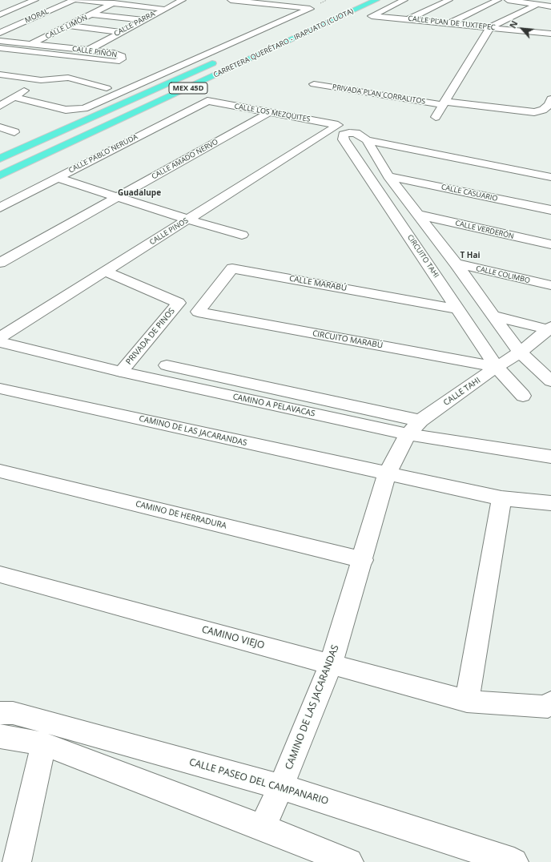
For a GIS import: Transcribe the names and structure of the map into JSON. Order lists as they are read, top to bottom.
{
  "streets": {
    "highway": ["CARRETERA QUERÉTARO - IRAPUATO (CUOTA)", "MEX 45D"],
    "street": [
      "MORAL",
      "CALLE PLAN DE TUXTEPEC",
      "CALLE PARRA",
      "CALLE LIMÓN",
      "CALLE PIÑÓN",
      "PRIVADA PLAN CORRALITOS",
      "CALLE LOS MEZQUITES",
      "CALLE PABLO NERUDA",
      "CALLE AMADO NERVO",
      "CALLE CASUARIO",
      "CALLE VERDERÓN",
      "CALLE PINOS",
      "CIRCUITO TAHI",
      "CALLE COLIMBO",
      "CALLE MARABÚ",
      "PRIVADA DE PINOS",
      "CIRCUITO MARABÚ",
      "CALLE TAHI",
      "CAMINO A PELAVACAS",
      "CAMINO DE LAS JACARANDAS",
      "CAMINO DE HERRADURA",
      "CAMINO VIEJO",
      "CALLE PASEO DEL CAMPANARIO"
    ]
  },
  "crossings": [
    ["CALLE PARRA", "CALLE PIÑÓN"],
    ["CALLE LIMÓN", "CALLE PIÑÓN"],
    ["CALLE LOS MEZQUITES", "CALLE PABLO NERUDA"],
    ["CALLE LOS MEZQUITES", "CALLE AMADO NERVO"],
    ["CALLE LOS MEZQUITES", "CALLE PINOS"],
    ["CALLE PINOS", "PRIVADA DE PINOS"],
    ["CIRCUITO TAHI", "CALLE MARABÚ"],
    ["CIRCUITO TAHI", "CIRCUITO MARABÚ"],
    ["CIRCUITO TAHI", "CALLE TAHI"],
    ["CALLE MARABÚ", "CIRCUITO MARABÚ"],
    ["PRIVADA DE PINOS", "CAMINO A PELAVACAS"],
    ["CIRCUITO MARABÚ", "CALLE TAHI"],
    ["CALLE TAHI", "CAMINO A PELAVACAS"],
    ["CALLE TAHI", "CAMINO DE LAS JACARANDAS"],
    ["CAMINO A PELAVACAS", "CAMINO DE LAS JACARANDAS"],
    ["CAMINO DE LAS JACARANDAS", "CAMINO DE HERRADURA"],
    ["CAMINO DE LAS JACARANDAS", "CAMINO VIEJO"],
    ["CAMINO DE LAS JACARANDAS", "CALLE PASEO DEL CAMPANARIO"]
  ],
  "districts": ["Guadalupe", "T Hai"],
  "north": "top left"
}
